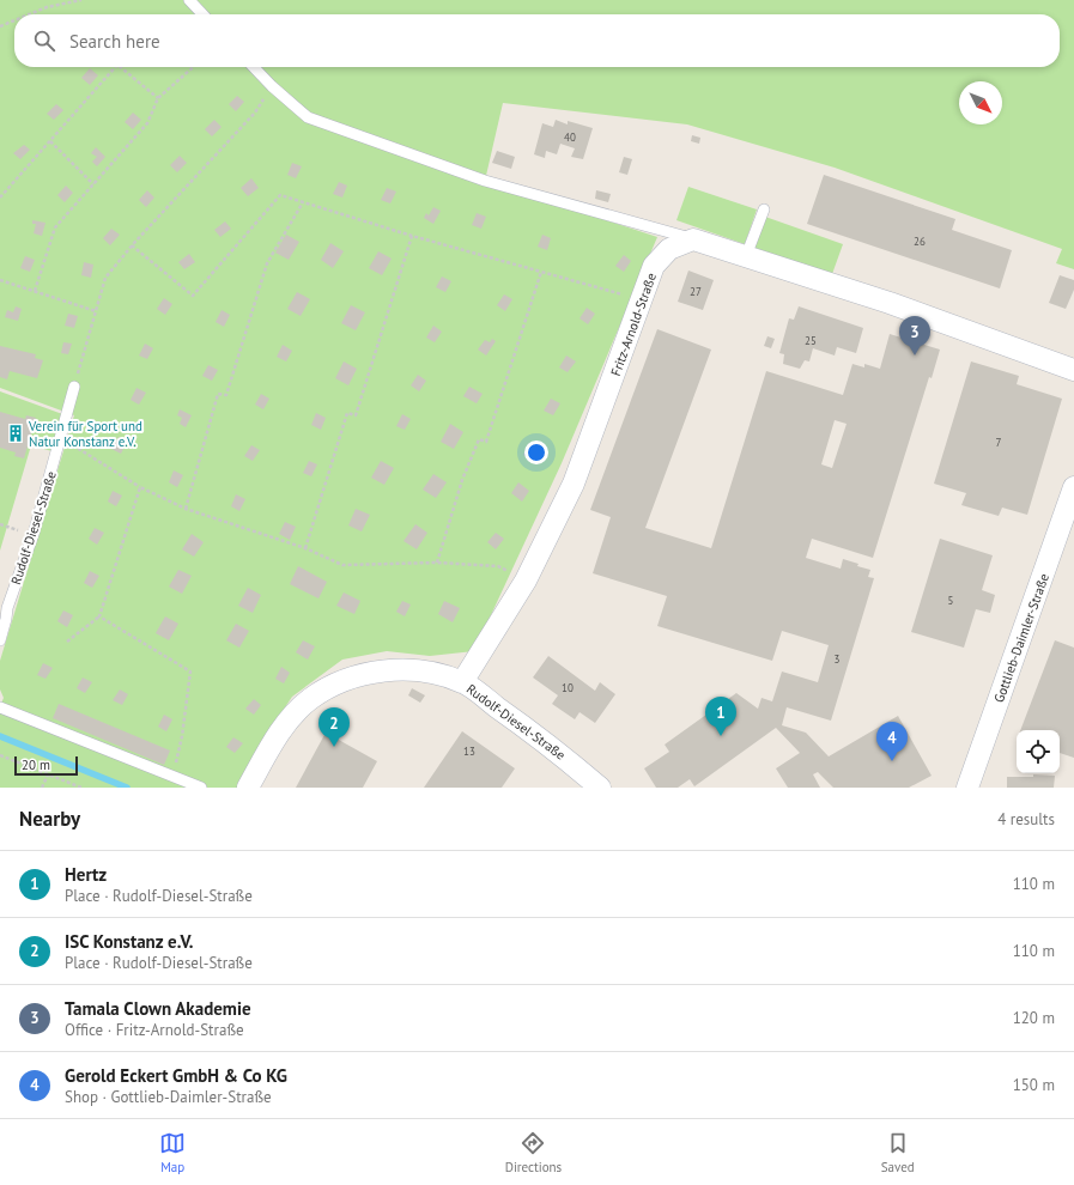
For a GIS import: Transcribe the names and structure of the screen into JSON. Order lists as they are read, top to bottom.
{
  "streets": {
    "street": ["Fritz-Arnold-Straße", "Rudolf-Diesel-Straße", "Gottlieb-Daimler-Straße"]
  },
  "crossings": [
    ["Fritz-Arnold-Straße", "Rudolf-Diesel-Straße"]
  ],
  "places": {
    "building": ["Verein für Sport und Natur Konstanz e.V."]
  },
  "house_numbers": [
    "40",
    "26",
    "27",
    "25",
    "7",
    "5",
    "3",
    "10",
    "13"
  ],
  "scale_bar": "20 m",
  "north": "bottom right",
  "page": {
    "search": "Search here",
    "pins": [
      "3",
      "1",
      "2",
      "4"
    ],
    "scale": "20 m",
    "heading": ["Nearby", "4 results"],
    "list": [
      {
        "mark": "1",
        "name": "Hertz",
        "note": "Place · Rudolf-Diesel-Straße",
        "value": "110 m"
      },
      {
        "mark": "2",
        "name": "ISC Konstanz e.V.",
        "note": "Place · Rudolf-Diesel-Straße",
        "value": "110 m"
      },
      {
        "mark": "3",
        "name": "Tamala Clown Akademie",
        "note": "Office · Fritz-Arnold-Straße",
        "value": "120 m"
      },
      {
        "mark": "4",
        "name": "Gerold Eckert GmbH & Co KG",
        "note": "Shop · Gottlieb-Daimler-Straße",
        "value": "150 m"
      }
    ],
    "nav": ["Map", "Directions", "Saved"]
  }
}
